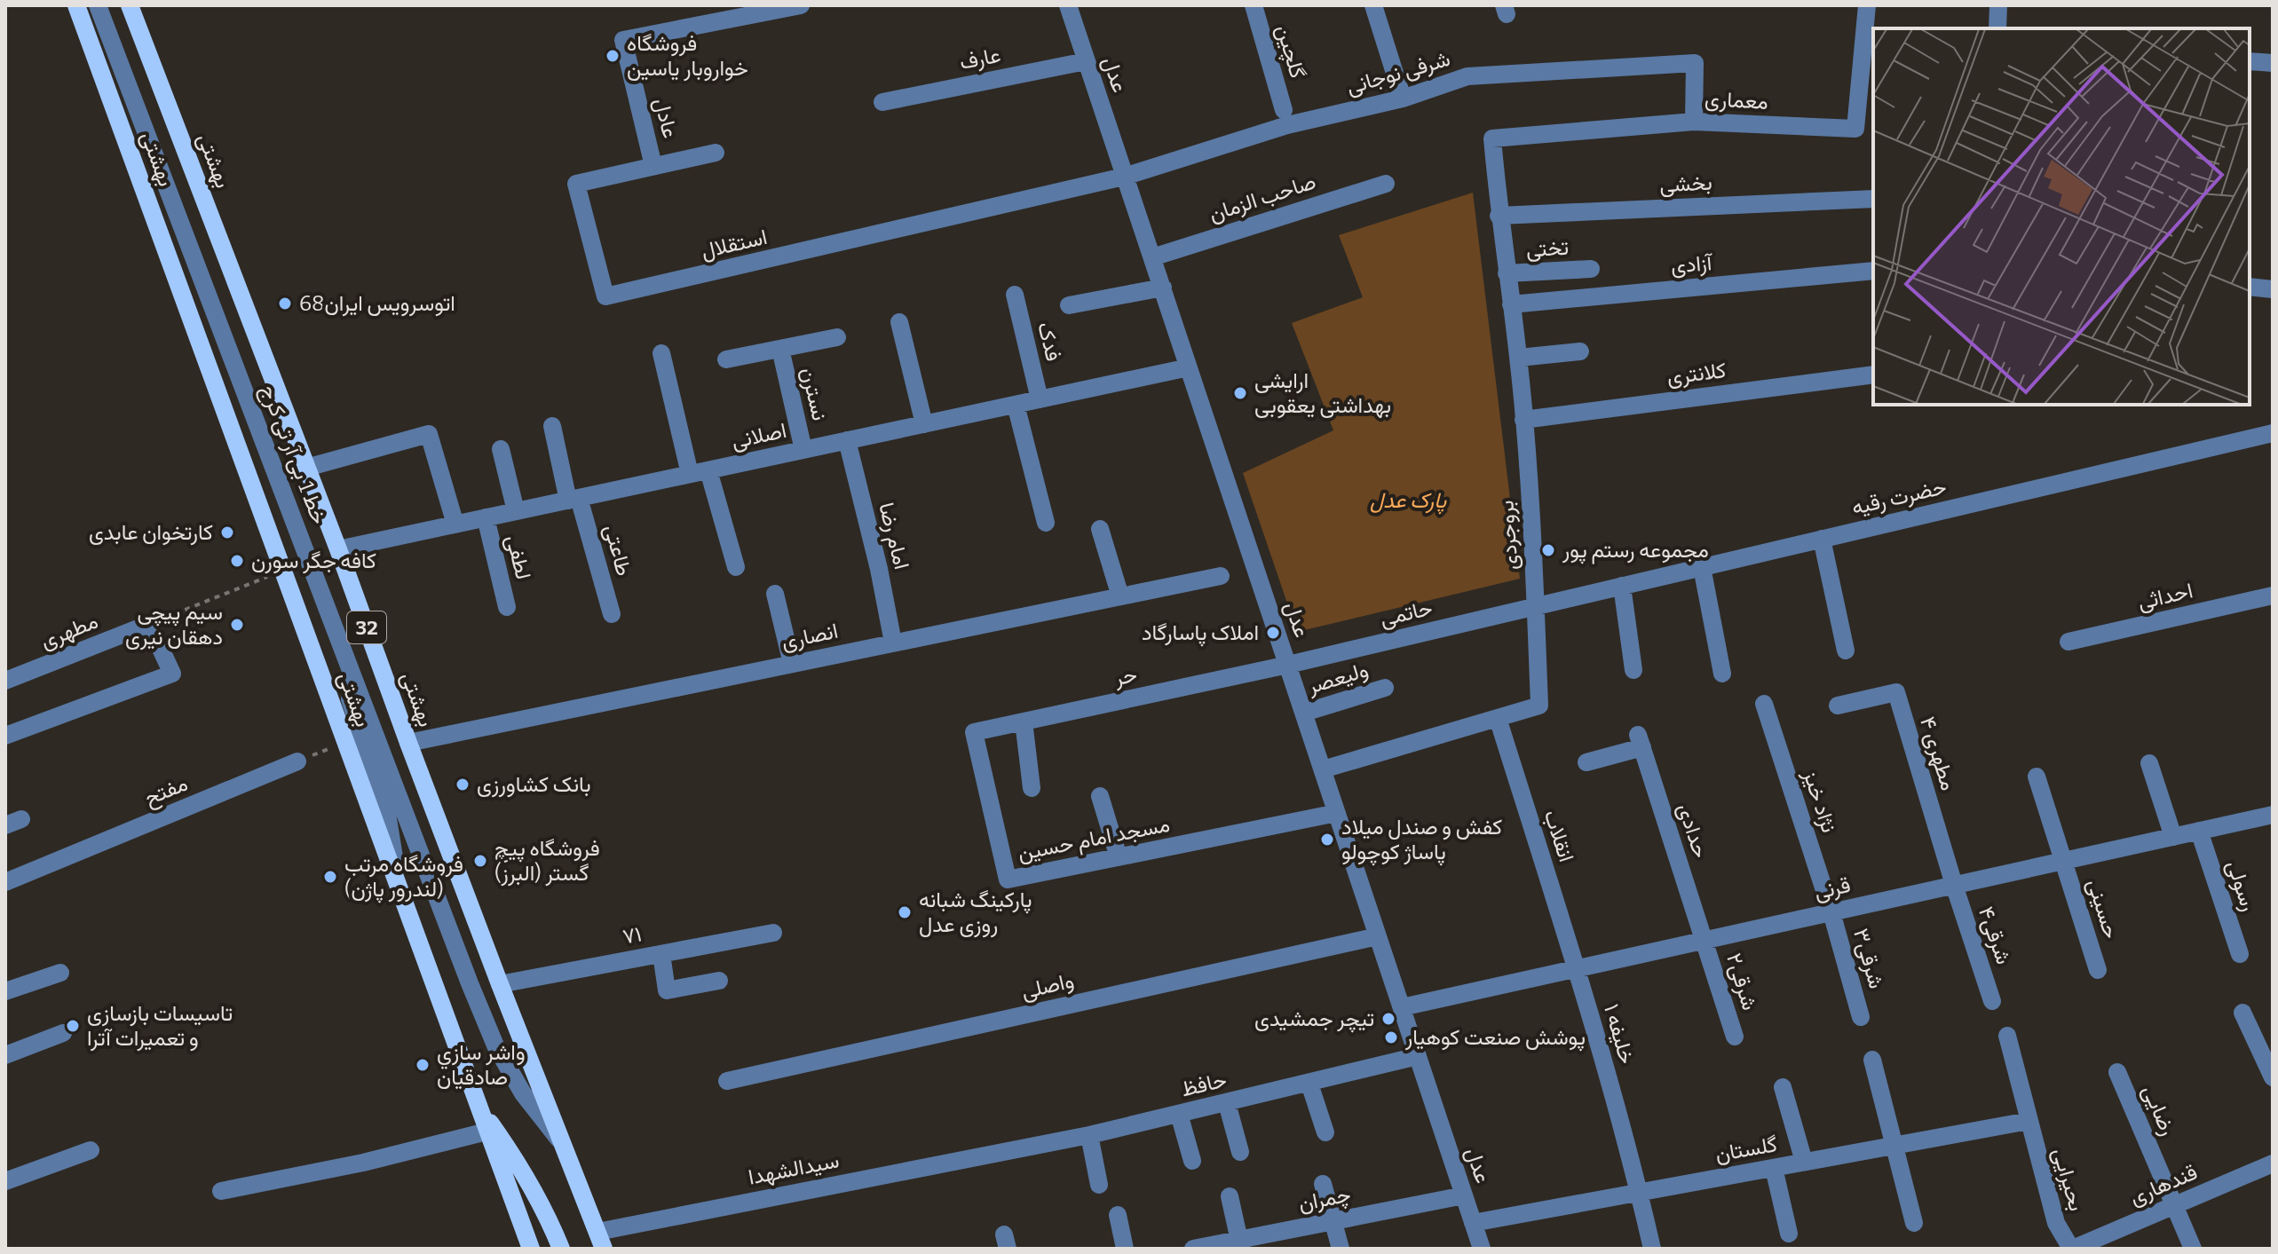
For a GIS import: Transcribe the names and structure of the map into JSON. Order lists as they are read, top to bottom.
{
  "streets": {
    "main road": ["بهشتی", "بهشتى", "32"],
    "street": [
      "گلچین",
      "عارف",
      "شرفی نوجانی",
      "عدل",
      "معماری",
      "عادل",
      "بخشی",
      "صاحب الزمان",
      "استقلال",
      "تختی",
      "آزادی",
      "فدک",
      "کلانتری",
      "نسترن",
      "اصلانی",
      "خط 1 بی آر تی کرج",
      "حضرت رقیه",
      "بروجردی",
      "امام رضا",
      "طاعتی",
      "لطفی",
      "احداثی",
      "حاتمی",
      "مطهری",
      "انصاری",
      "حر",
      "ولیعصر",
      "مطهری ۴",
      "مفتح",
      "نژاد خیز",
      "حدادی",
      "انقلاب",
      "مسجد امام حسین",
      "رسولی",
      "قرنی",
      "حسینی",
      "۷۱",
      "۴شرقی",
      "۳شرقی",
      "۲شرقی",
      "واصلی",
      "خلیفه ۱",
      "حافظ",
      "رضایی",
      "گلستان",
      "سیدالشهدا",
      "بحیرایی",
      "قندهاری",
      "چمران"
    ]
  },
  "crossings": [
    ["عارف", "عدل"],
    ["شرفی نوجانی", "عدل"],
    ["شرفی نوجانی", "معماری"],
    ["شرفی نوجانی", "استقلال"],
    ["عدل", "صاحب الزمان"],
    ["عدل", "استقلال"],
    ["عدل", "اصلانی"],
    ["عدل", "بروجردی"],
    ["عدل", "حاتمی"],
    ["عدل", "حر"],
    ["عدل", "ولیعصر"],
    ["عدل", "مسجد امام حسین"],
    ["عدل", "قرنی"],
    ["عدل", "واصلی"],
    ["عدل", "حافظ"],
    ["عدل", "گلستان"],
    ["عدل", "چمران"],
    ["معماری", "بروجردی"],
    ["عادل", "استقلال"],
    ["بهشتی", "خط 1 بی آر تی کرج"],
    ["بهشتى", "اصلانی"],
    ["بهشتى", "خط 1 بی آر تی کرج"],
    ["بهشتى", "انصاری"],
    ["بهشتى", "۷۱"],
    ["بهشتى", "سیدالشهدا"],
    ["بخشی", "بروجردی"],
    ["تختی", "بروجردی"],
    ["آزادی", "بروجردی"],
    ["فدک", "اصلانی"],
    ["کلانتری", "بروجردی"],
    ["نسترن", "اصلانی"],
    ["اصلانی", "امام رضا"],
    ["اصلانی", "طاعتی"],
    ["اصلانی", "لطفی"],
    ["حضرت رقیه", "بروجردی"],
    ["حضرت رقیه", "حاتمی"],
    ["بروجردی", "حاتمی"],
    ["بروجردی", "انقلاب"],
    ["امام رضا", "انصاری"],
    ["حاتمی", "حر"],
    ["حر", "مسجد امام حسین"],
    ["مطهری ۴", "قرنی"],
    ["مطهری ۴", "۴شرقی"],
    ["نژاد خیز", "قرنی"],
    ["نژاد خیز", "۳شرقی"],
    ["حدادی", "قرنی"],
    ["حدادی", "۲شرقی"],
    ["انقلاب", "قرنی"],
    ["انقلاب", "خلیفه ۱"],
    ["رسولی", "قرنی"],
    ["قرنی", "حسینی"],
    ["قرنی", "۴شرقی"],
    ["قرنی", "۳شرقی"],
    ["قرنی", "۲شرقی"],
    ["قرنی", "خلیفه ۱"],
    ["خلیفه ۱", "گلستان"],
    ["حافظ", "سیدالشهدا"],
    ["رضایی", "قندهاری"],
    ["گلستان", "بحیرایی"],
    ["بحیرایی", "قندهاری"]
  ],
  "parks": ["پارک عدل"],
  "places": [
    "فروشگاه خواروبار یاسین",
    "اتوسرویس ایران68",
    "ارایشی بهداشتی یعقوبی",
    "کارتخوان عابدی",
    "مجموعه رستم پور",
    "کافه جگر سورن",
    "سیم پیچی دهقان نیری",
    "املاک پاسارگاد",
    "بانک کشاورزی",
    "کفش و صندل میلاد پاساژ کوچولو",
    "فروشگاه پیچ گستر (البرز)",
    "فروشگاه مرتب (لندرور پاژن)",
    "پارکینگ شبانه روزی عدل",
    "تیچر جمشیدی",
    "تاسیسات بازسازی و تعمیرات آترا",
    "پوشش صنعت کوهیار",
    "واشر سازي صادقیان"
  ]
}
